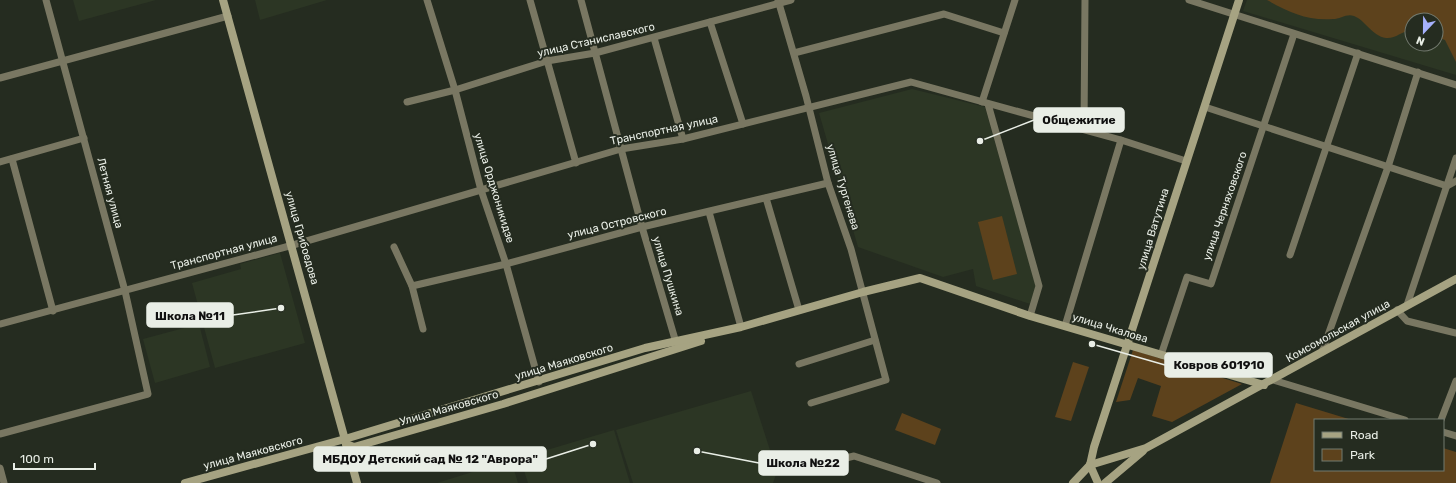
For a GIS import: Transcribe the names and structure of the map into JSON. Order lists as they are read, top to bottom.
{
  "streets": {
    "street": [
      "улица Станиславского",
      "Транспортная улица",
      "улица Тургенева",
      "улица Орджоникидзе",
      "Летняя улица",
      "улица Черняховского",
      "улица Островского",
      "улица Ватутина",
      "улица Грибоедова",
      "улица Пушкина",
      "улица Чкалова",
      "Комсомольская улица",
      "улица Маяковского",
      "Улица Маяковского"
    ]
  },
  "crossings": [
    ["улица Станиславского", "улица Тургенева"],
    ["улица Станиславского", "улица Орджоникидзе"],
    ["улица Станиславского", "улица Пушкина"],
    ["Транспортная улица", "улица Тургенева"],
    ["Транспортная улица", "улица Орджоникидзе"],
    ["Транспортная улица", "Летняя улица"],
    ["Транспортная улица", "улица Ватутина"],
    ["Транспортная улица", "улица Грибоедова"],
    ["Транспортная улица", "улица Пушкина"],
    ["улица Тургенева", "улица Островского"],
    ["улица Тургенева", "улица Маяковского"],
    ["улица Орджоникидзе", "улица Островского"],
    ["улица Орджоникидзе", "улица Маяковского"],
    ["улица Черняховского", "улица Чкалова"],
    ["улица Островского", "улица Пушкина"],
    ["улица Ватутина", "улица Чкалова"],
    ["улица Ватутина", "Комсомольская улица"],
    ["улица Грибоедова", "улица Маяковского"],
    ["улица Грибоедова", "Улица Маяковского"],
    ["улица Пушкина", "улица Маяковского"],
    ["улица Пушкина", "Улица Маяковского"],
    ["улица Чкалова", "Комсомольская улица"],
    ["улица Чкалова", "улица Маяковского"],
    ["улица Маяковского", "Улица Маяковского"]
  ],
  "places": [
    "Общежитие",
    "Школа №11",
    "Ковров 601910",
    "МБДОУ Детский сад № 12 \"Аврора\"",
    "Школа №22"
  ],
  "legend": ["Road", "Park"],
  "scale_bar": "100 m",
  "north": "bottom"
}
